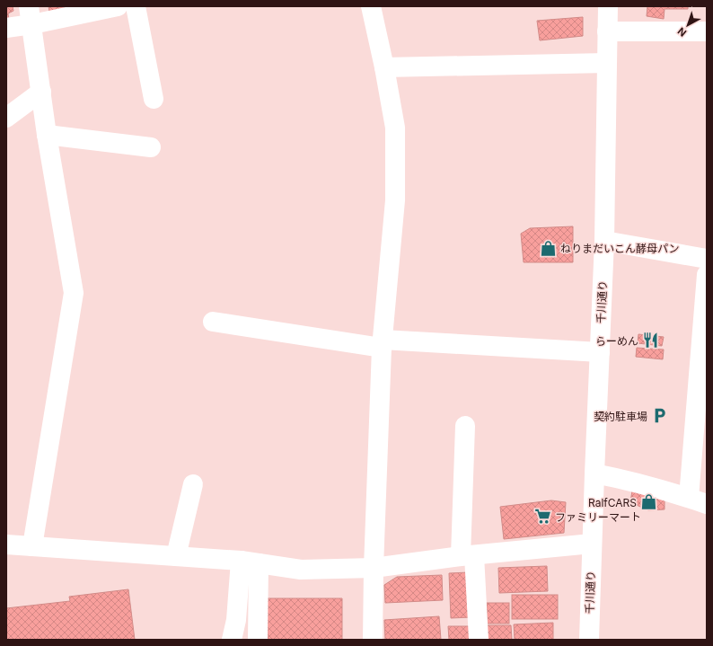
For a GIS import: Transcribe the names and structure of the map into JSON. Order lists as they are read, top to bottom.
{
  "streets": {
    "street": ["千川通り"]
  },
  "places": {
    "shop": ["ねりまだいこん酵母パン", "RalfCARS"],
    "restaurant": ["らーめん"],
    "parking": ["契約駐車場"],
    "supermarket": ["ファミリーマート"]
  },
  "north": "bottom left"
}
